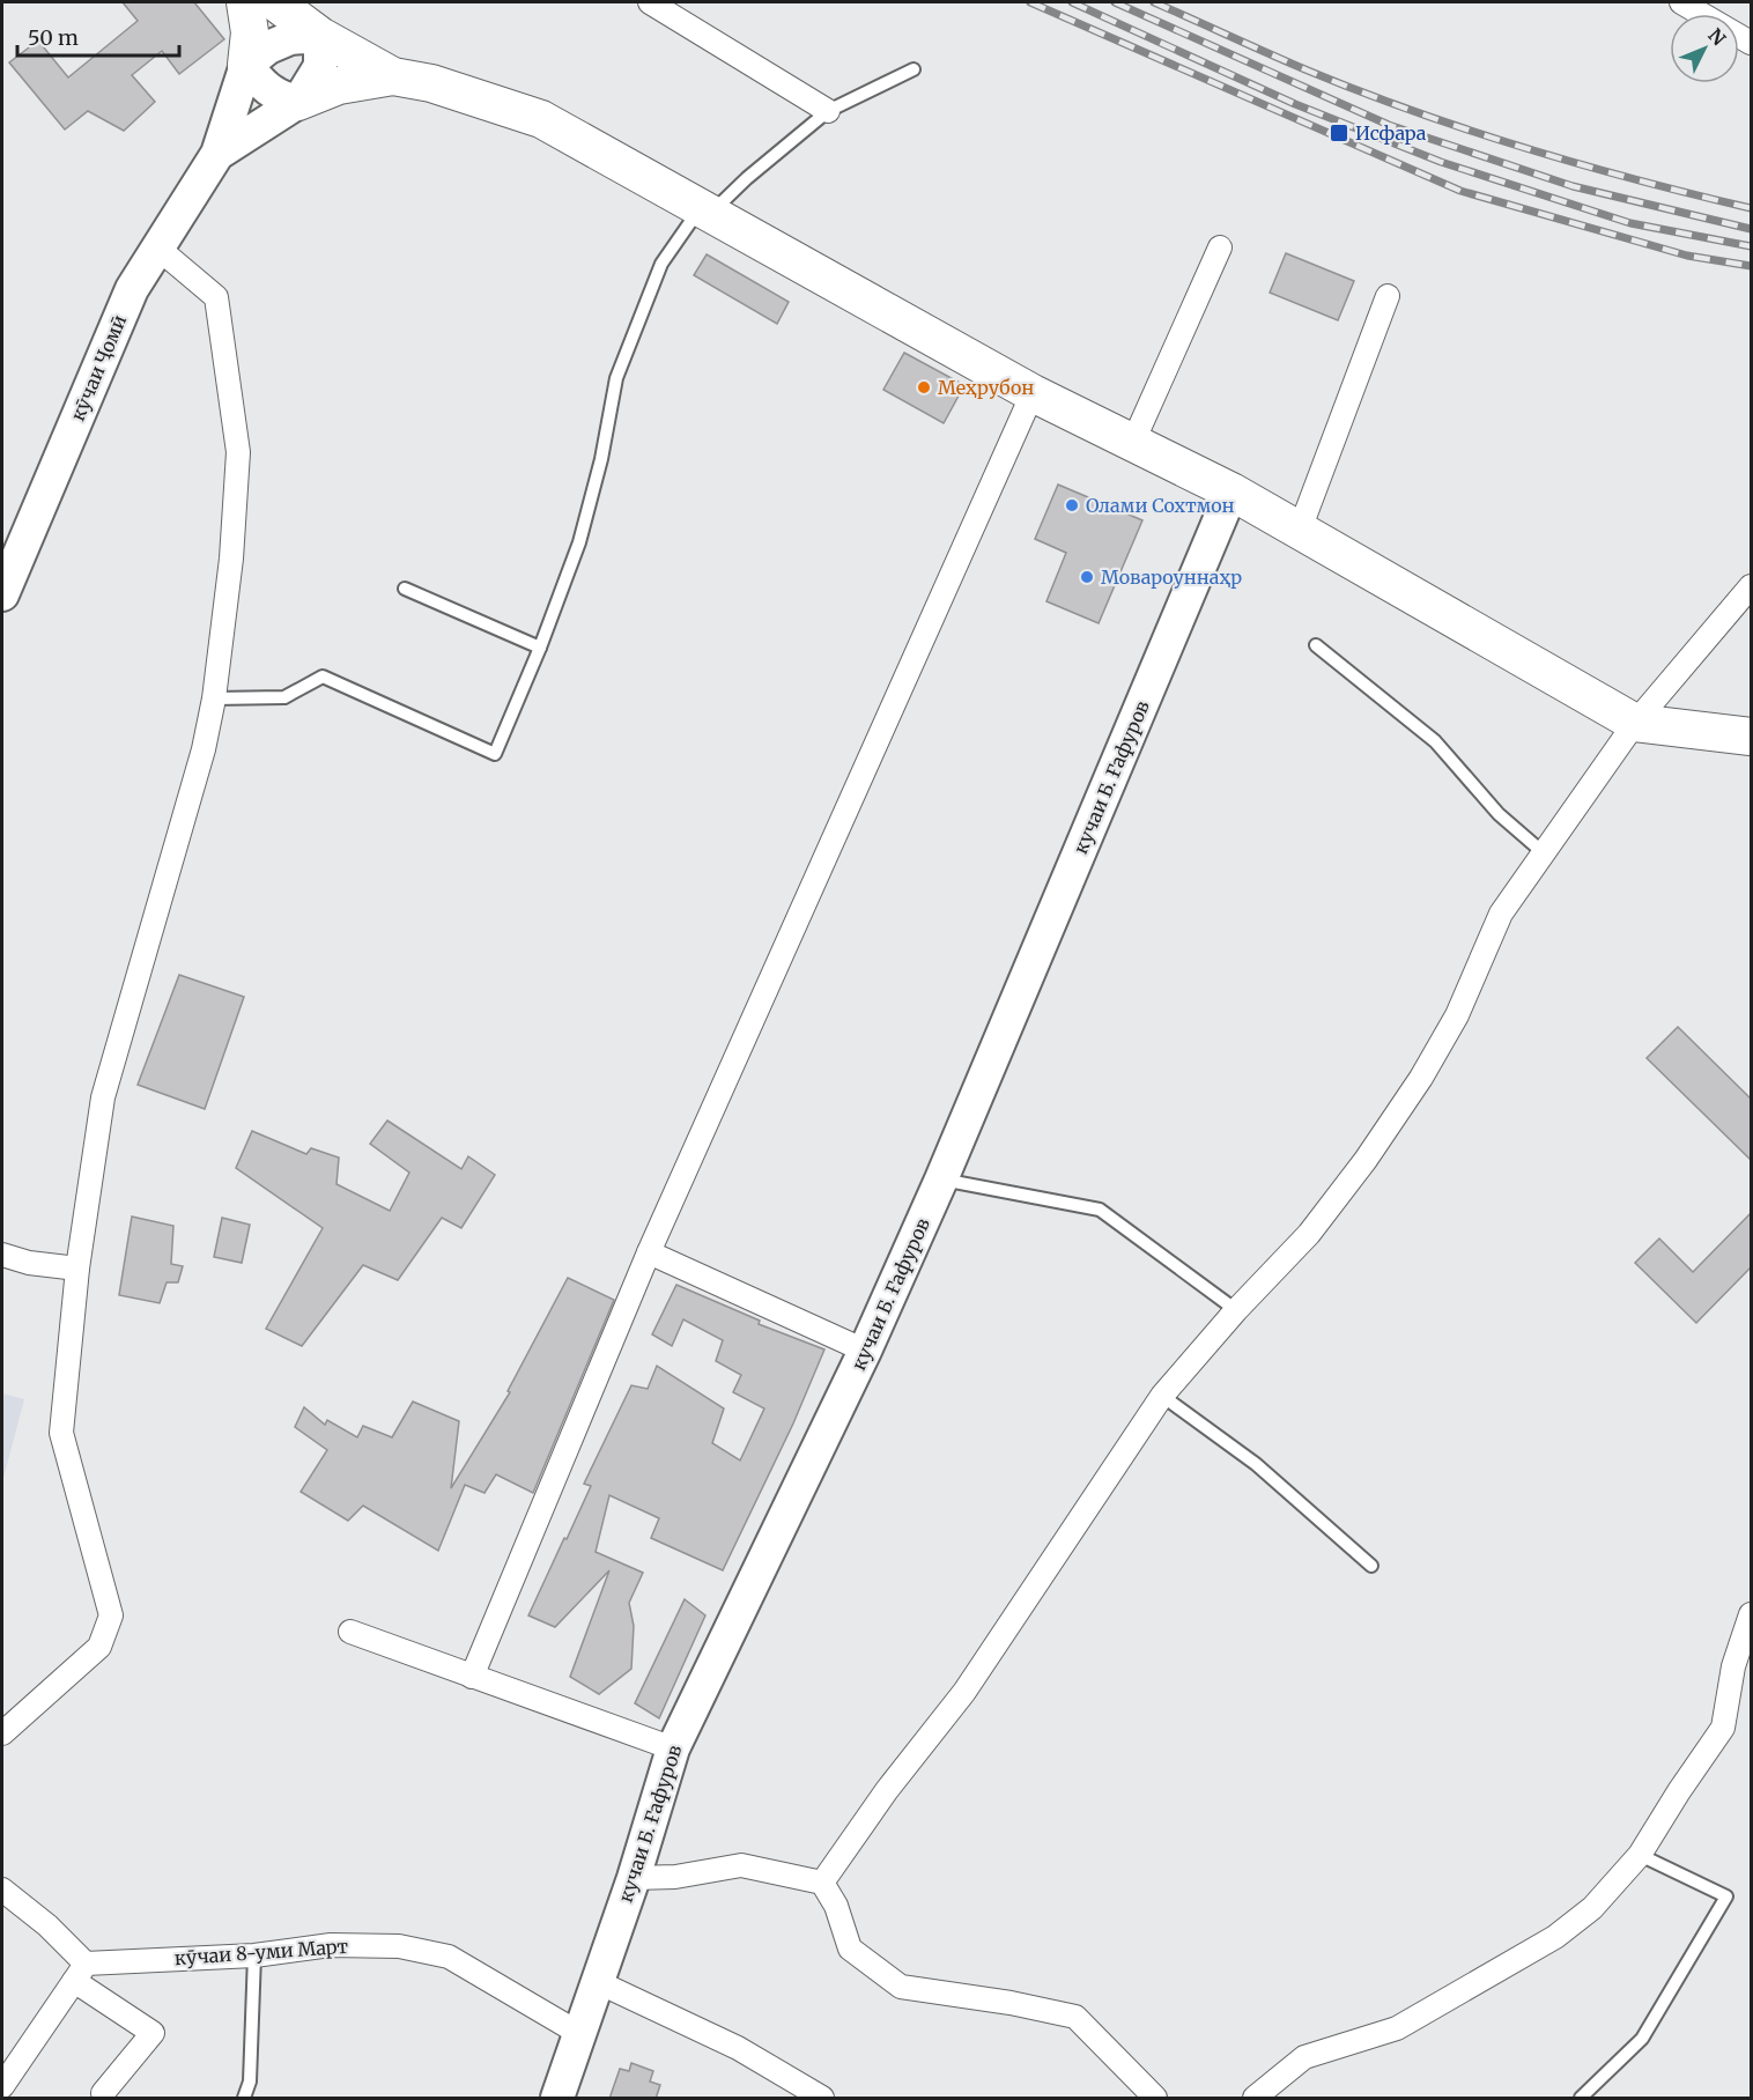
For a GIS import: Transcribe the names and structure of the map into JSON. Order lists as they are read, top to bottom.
{
  "streets": {
    "street": ["кӯчаи Ҷомӣ", "кучаи Б. Ғафуров", "кӯчаи 8-уми Март"]
  },
  "crossings": [
    ["кучаи Б. Ғафуров", "кӯчаи 8-уми Март"]
  ],
  "places": {
    "transit": ["Исфара"],
    "other": ["Меҳрубон", "Олами Сохтмон", "Мовароуннаҳр"]
  },
  "scale_bar": "50 m",
  "north": "top right"
}
